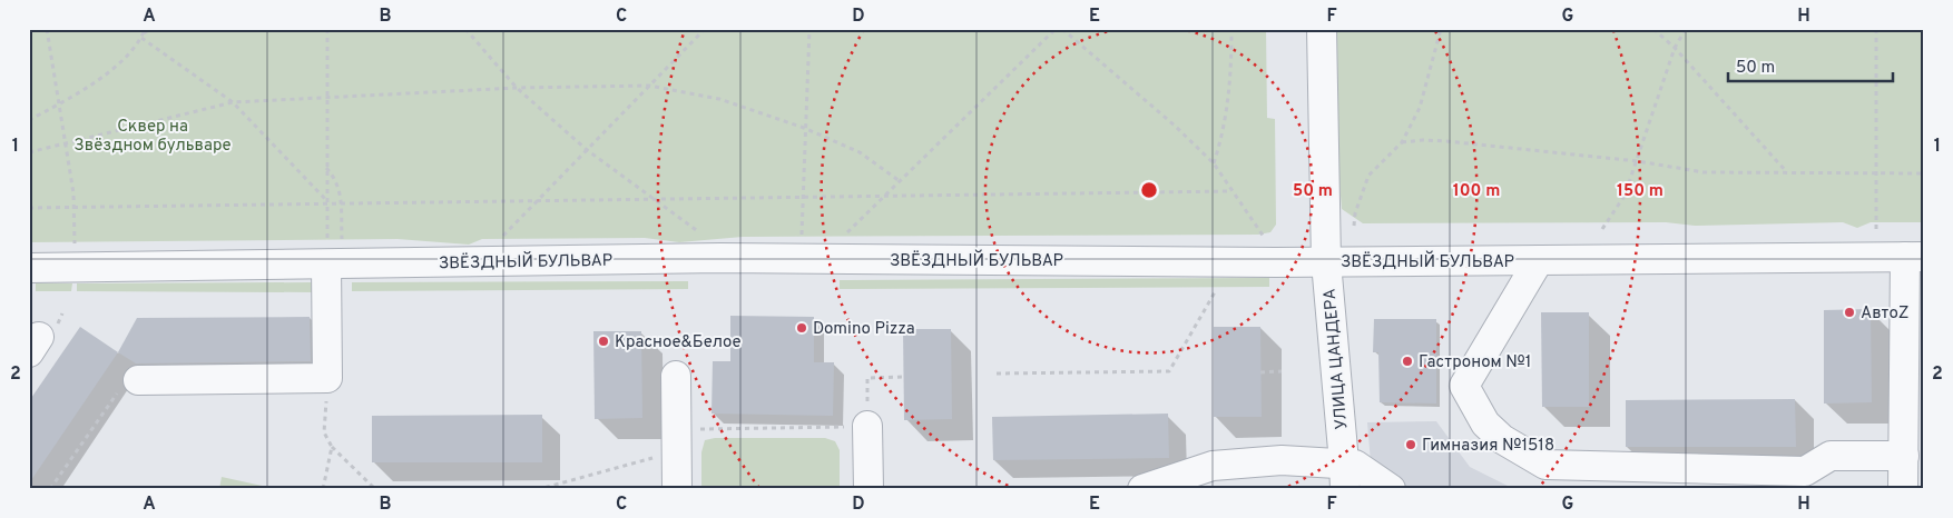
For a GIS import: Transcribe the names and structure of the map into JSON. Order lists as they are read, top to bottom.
{
  "streets": {
    "street": ["ЗВЁЗДНЫЙ БУЛЬВАР", "УЛИЦА ЦАНДЕРА"]
  },
  "crossings": [
    ["ЗВЁЗДНЫЙ БУЛЬВАР", "УЛИЦА ЦАНДЕРА"]
  ],
  "parks": ["Сквер на Звёздном бульваре"],
  "places": [
    "АвтоZ",
    "Domino Pizza",
    "Красное&Белое",
    "Гастроном №1",
    "Гимназия №1518"
  ],
  "scale_bar": "50 m",
  "grid": {
    "columns": [
      "A",
      "B",
      "C",
      "D",
      "E",
      "F",
      "G",
      "H"
    ],
    "rows": ["1", "2"]
  },
  "rings": ["50 m", "100 m", "150 m"]
}
